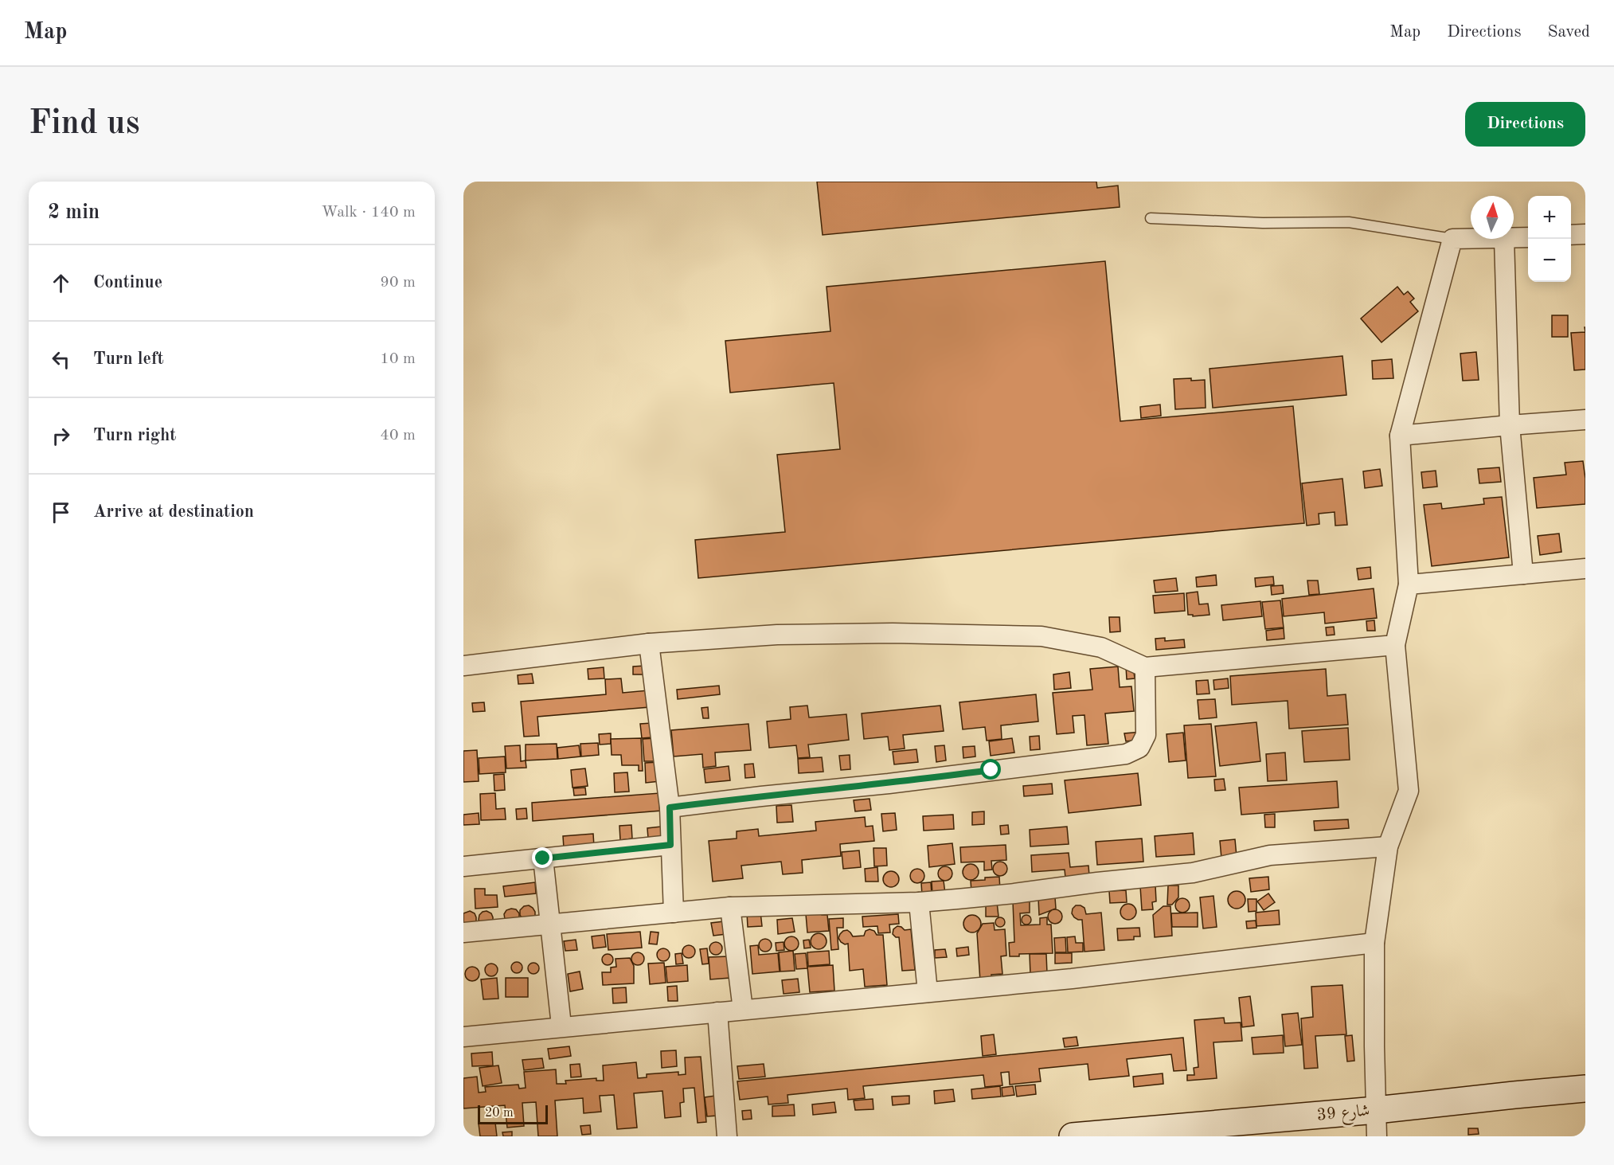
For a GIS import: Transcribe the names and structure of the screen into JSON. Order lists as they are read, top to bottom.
{
  "streets": {
    "street": ["شارع 39"]
  },
  "scale_bar": "20 m",
  "north": "top",
  "page": {
    "header": "Map",
    "nav": ["Map", "Directions", "Saved"],
    "buttons": "Directions",
    "title": "Find us",
    "heading": ["2 min", "Walk · 140 m"],
    "map_buttons": ["+", "−"],
    "list": [
      ["Continue", "90 m"],
      ["Turn left", "10 m"],
      ["Turn right", "40 m"],
      "Arrive at destination"
    ],
    "scale": "20 m"
  }
}
